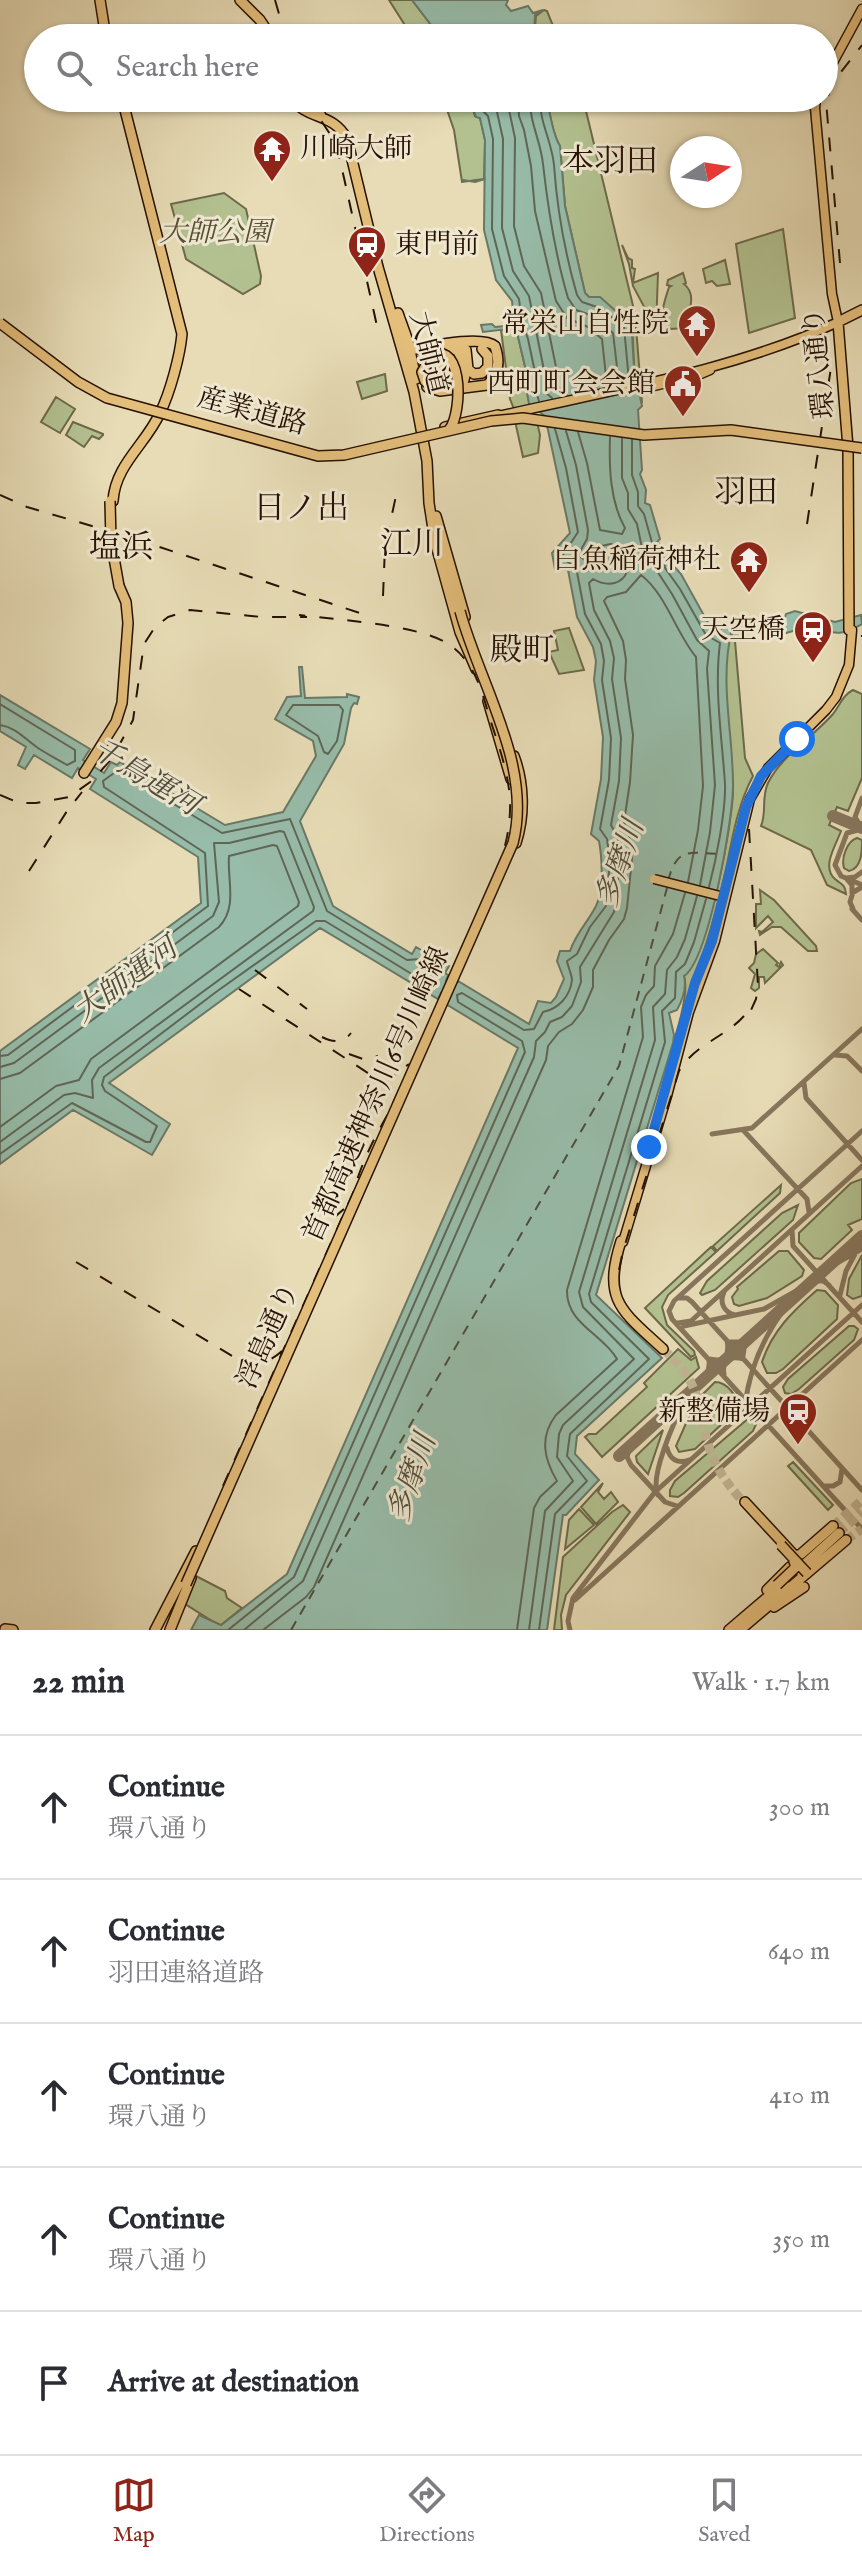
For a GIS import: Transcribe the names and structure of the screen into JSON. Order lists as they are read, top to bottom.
{
  "streets": {
    "highway": [
      "大師道",
      "環八通り",
      "首都高速神奈川6号川崎線",
      "浮島通り"
    ],
    "main road": ["産業道路"]
  },
  "crossings": [
    ["大師道", "産業道路"]
  ],
  "districts": [
    "本羽田",
    "羽田",
    "日ノ出",
    "江川",
    "塩浜",
    "殿町"
  ],
  "water": ["千鳥運河", "多摩川", "大師運河"],
  "parks": ["大師公園"],
  "places": {
    "temple": ["川崎大師", "常栄山自性院", "白魚稲荷神社"],
    "station": ["東門前", "天空橋", "新整備場"],
    "public building": ["西町町会会館"]
  },
  "north": "right",
  "page": {
    "search": "Search here",
    "heading": ["22 min", "Walk · 1.7 km"],
    "list": [
      ["Continue", "環八通り", "300 m"],
      ["Continue", "羽田連絡道路", "640 m"],
      ["Continue", "環八通り", "410 m"],
      ["Continue", "環八通り", "350 m"],
      "Arrive at destination"
    ],
    "nav": ["Map", "Directions", "Saved"]
  }
}
